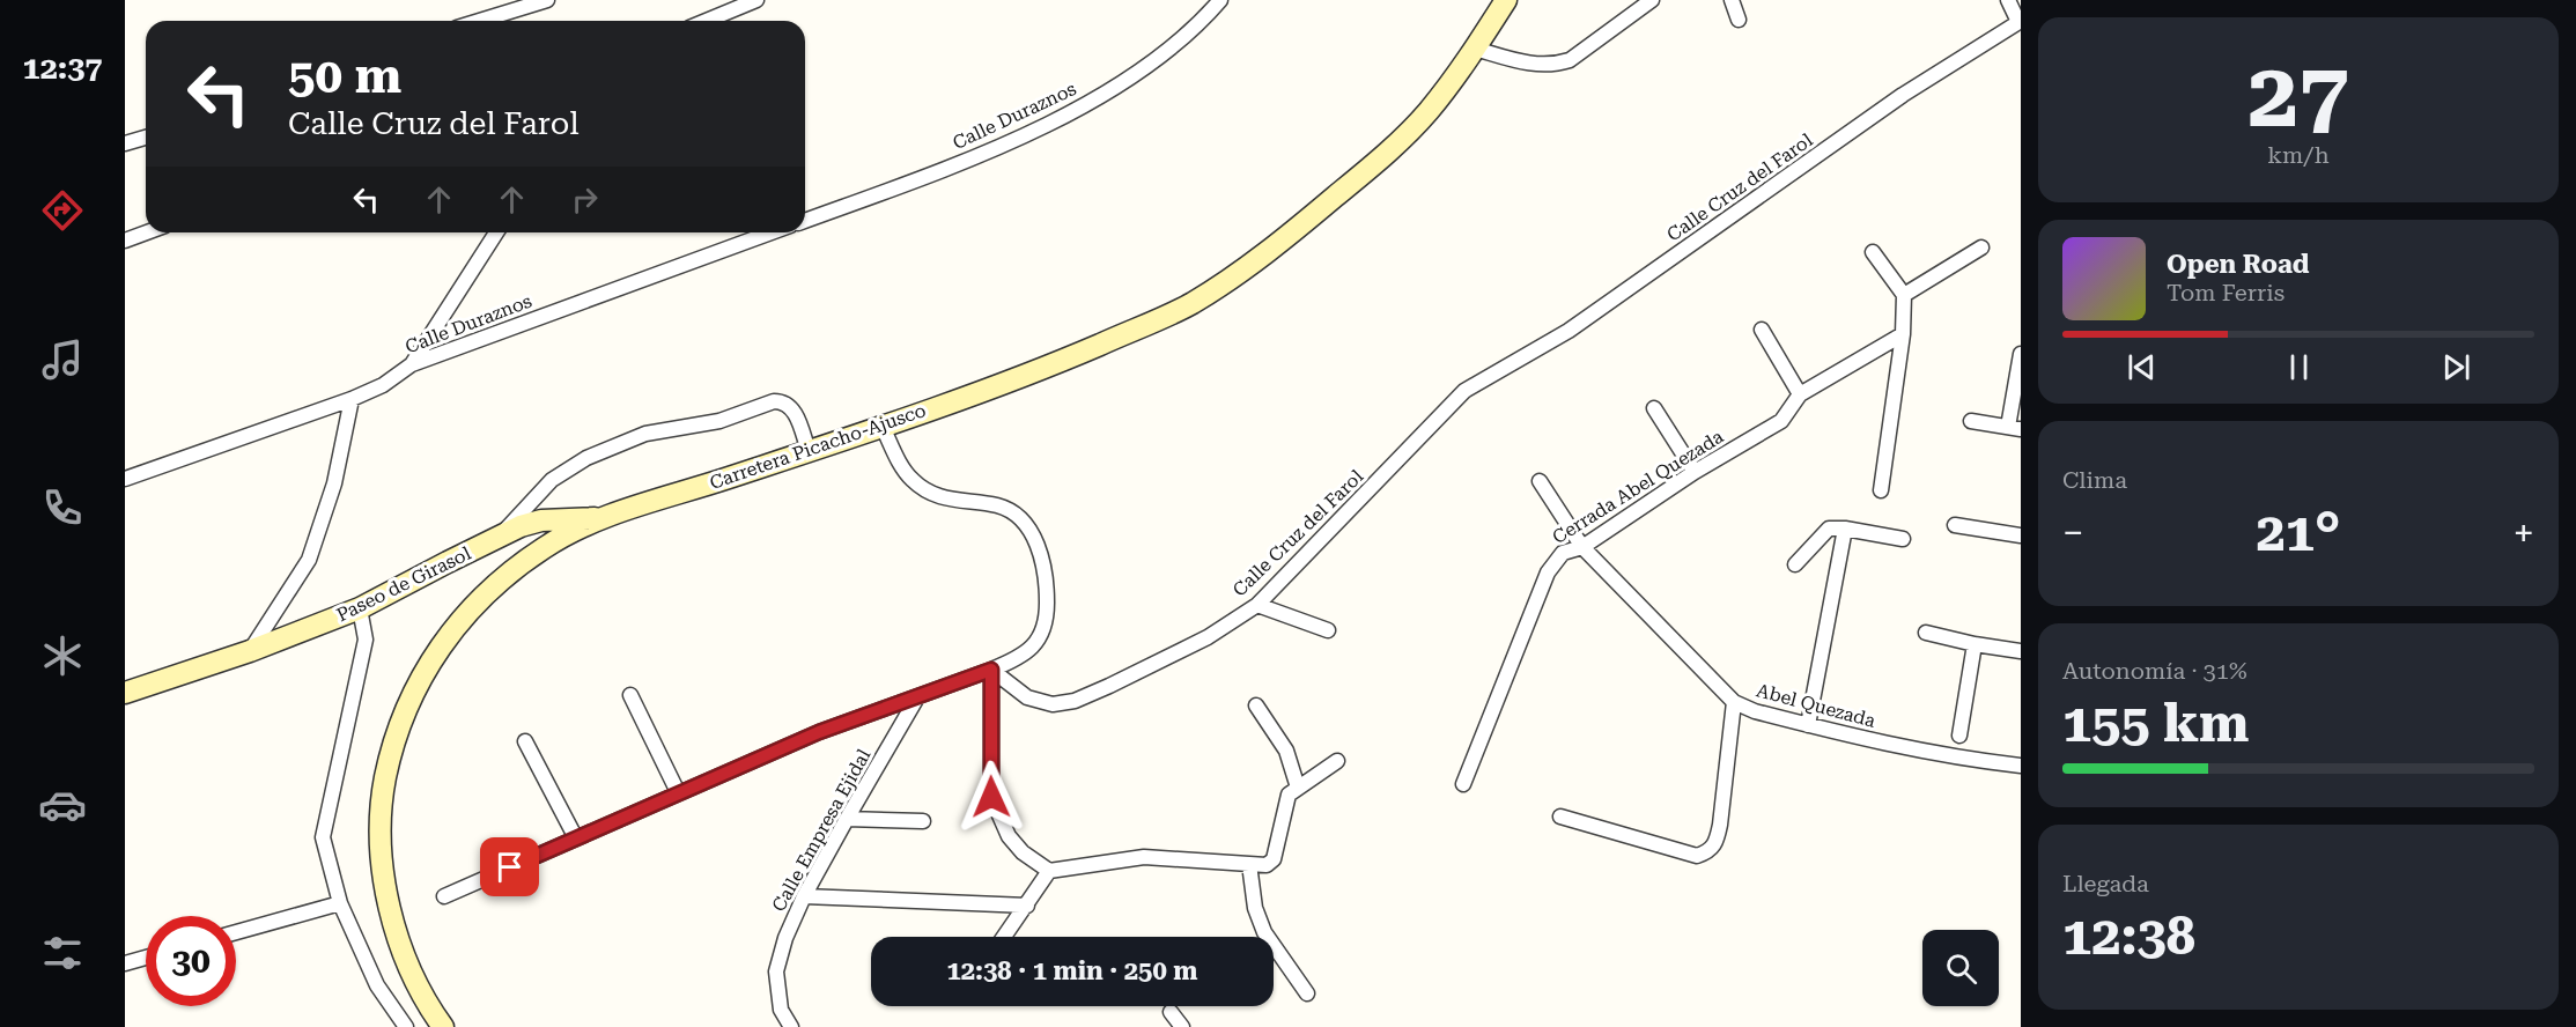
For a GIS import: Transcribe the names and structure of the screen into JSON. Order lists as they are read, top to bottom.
{
  "streets": {
    "main road": ["Carretera Picacho-Ajusco", "Paseo de Girasol"],
    "street": [
      "Calle Duraznos",
      "Calle Cruz del Farol",
      "Cerrada Abel Quezada",
      "Abel Quezada",
      "Calle Empresa Ejidal"
    ]
  },
  "crossings": [
    ["Carretera Picacho-Ajusco", "Paseo de Girasol"],
    ["Cerrada Abel Quezada", "Abel Quezada"]
  ],
  "page": {
    "tabs": "12:37",
    "tile": [
      ["27", "km/h"],
      "Clima",
      ["Autonomía · 31%", "155 km"],
      ["Llegada", "12:38"]
    ],
    "turn": ["50 m", "Calle Cruz del Farol"],
    "song": ["Open Road", "Tom Ferris"],
    "heat": ["−", "21°", "+"],
    "limit": "30",
    "trip": "12:38 · 1 min · 250 m"
  }
}
